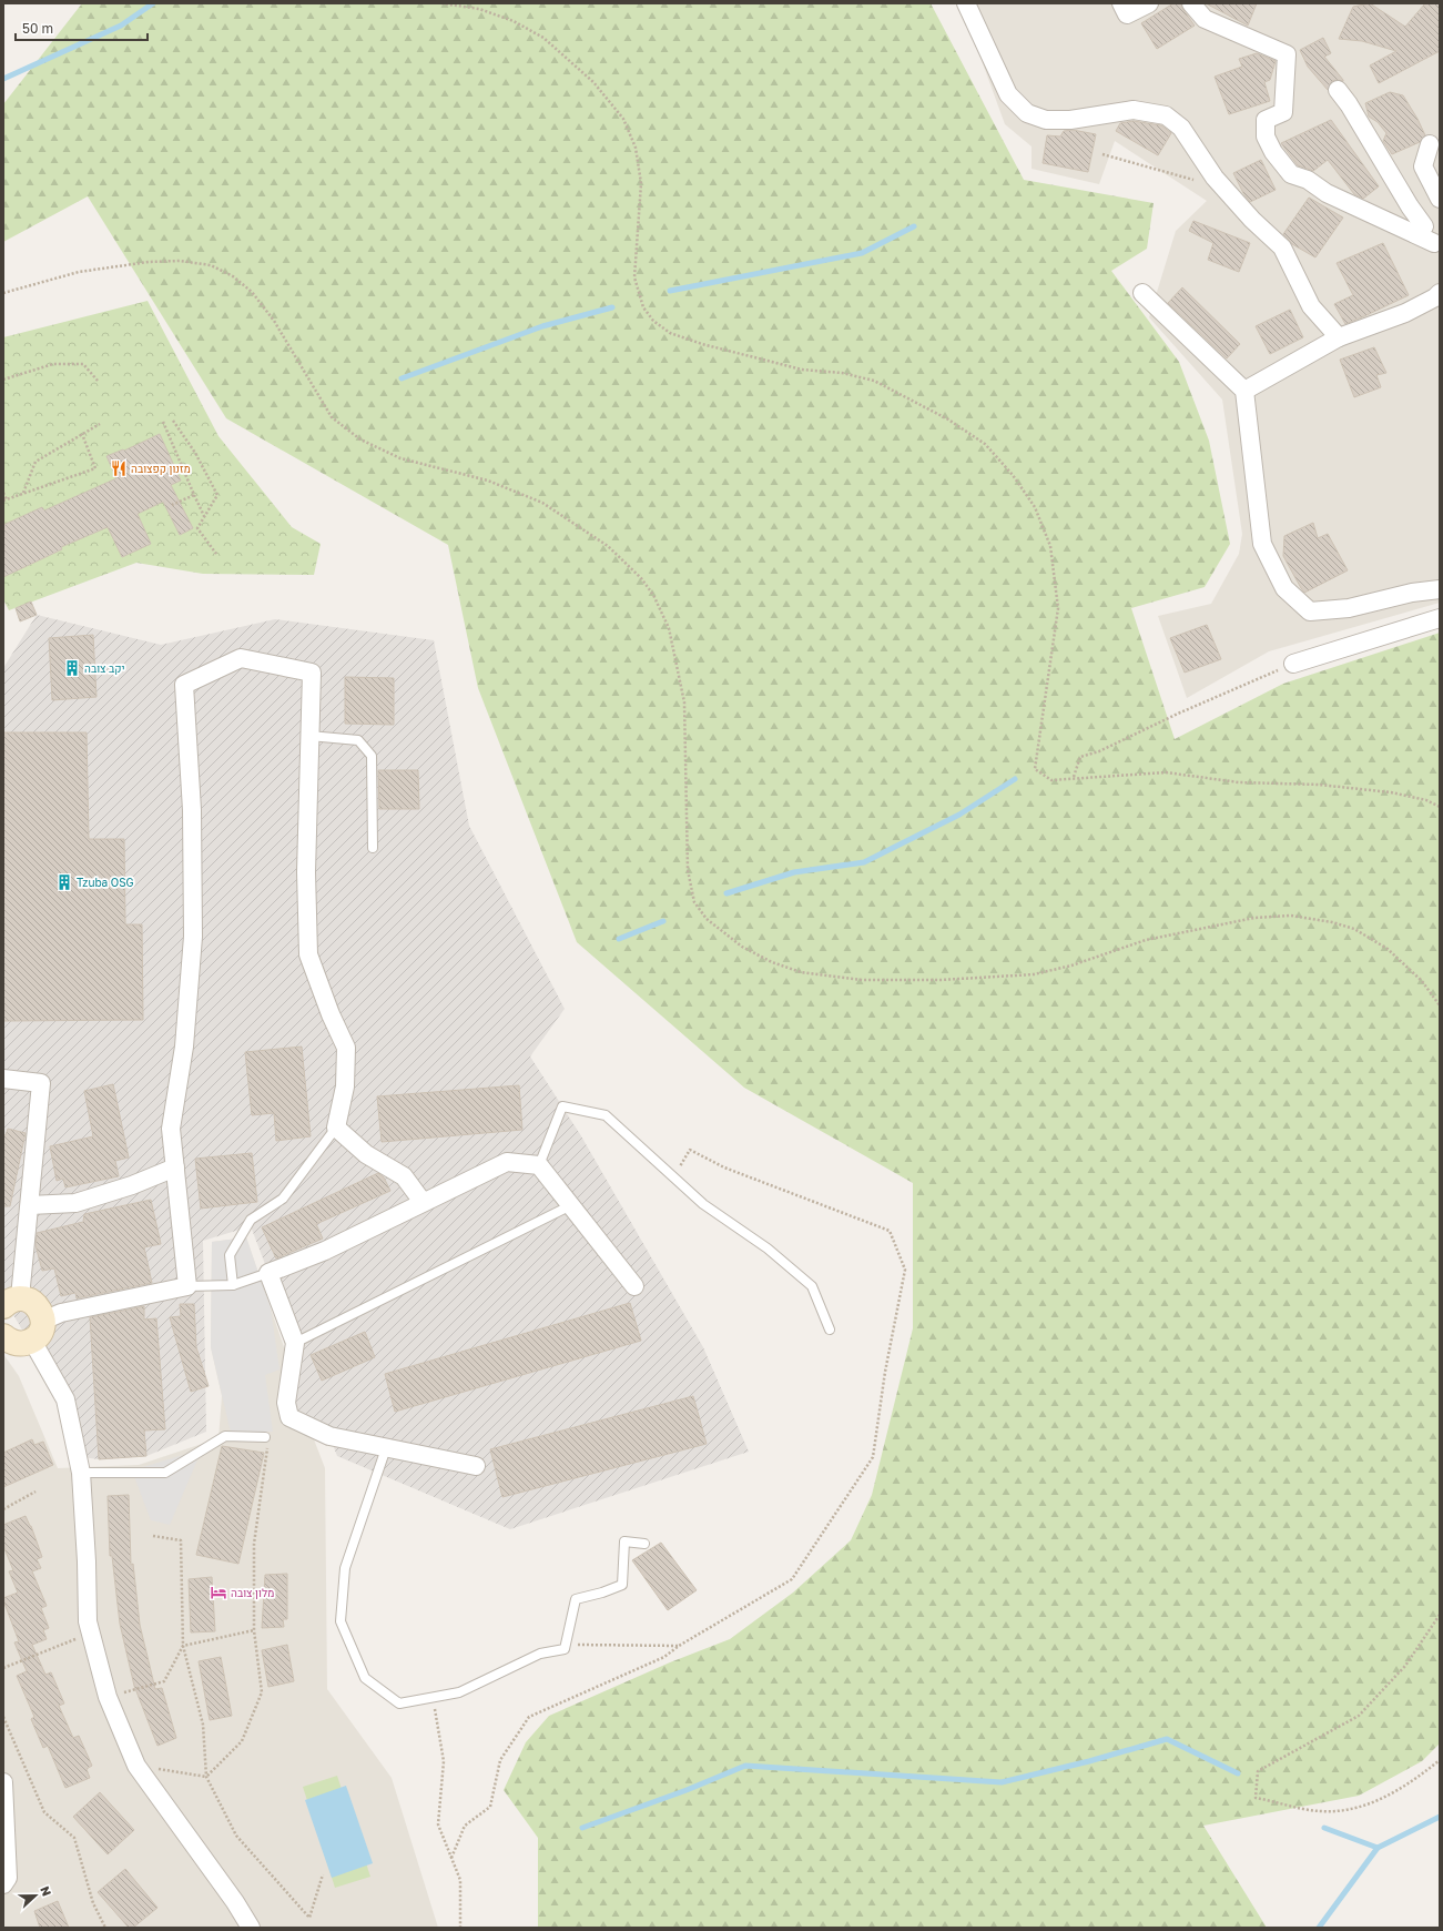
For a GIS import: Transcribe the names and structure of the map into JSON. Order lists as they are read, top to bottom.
{
  "places": {
    "restaurant": ["מזנון קפצובה"],
    "building": ["יקב צובה", "Tzuba OSG"],
    "hotel": ["מלון צובה"]
  },
  "scale_bar": "50 m",
  "north": "right"
}
